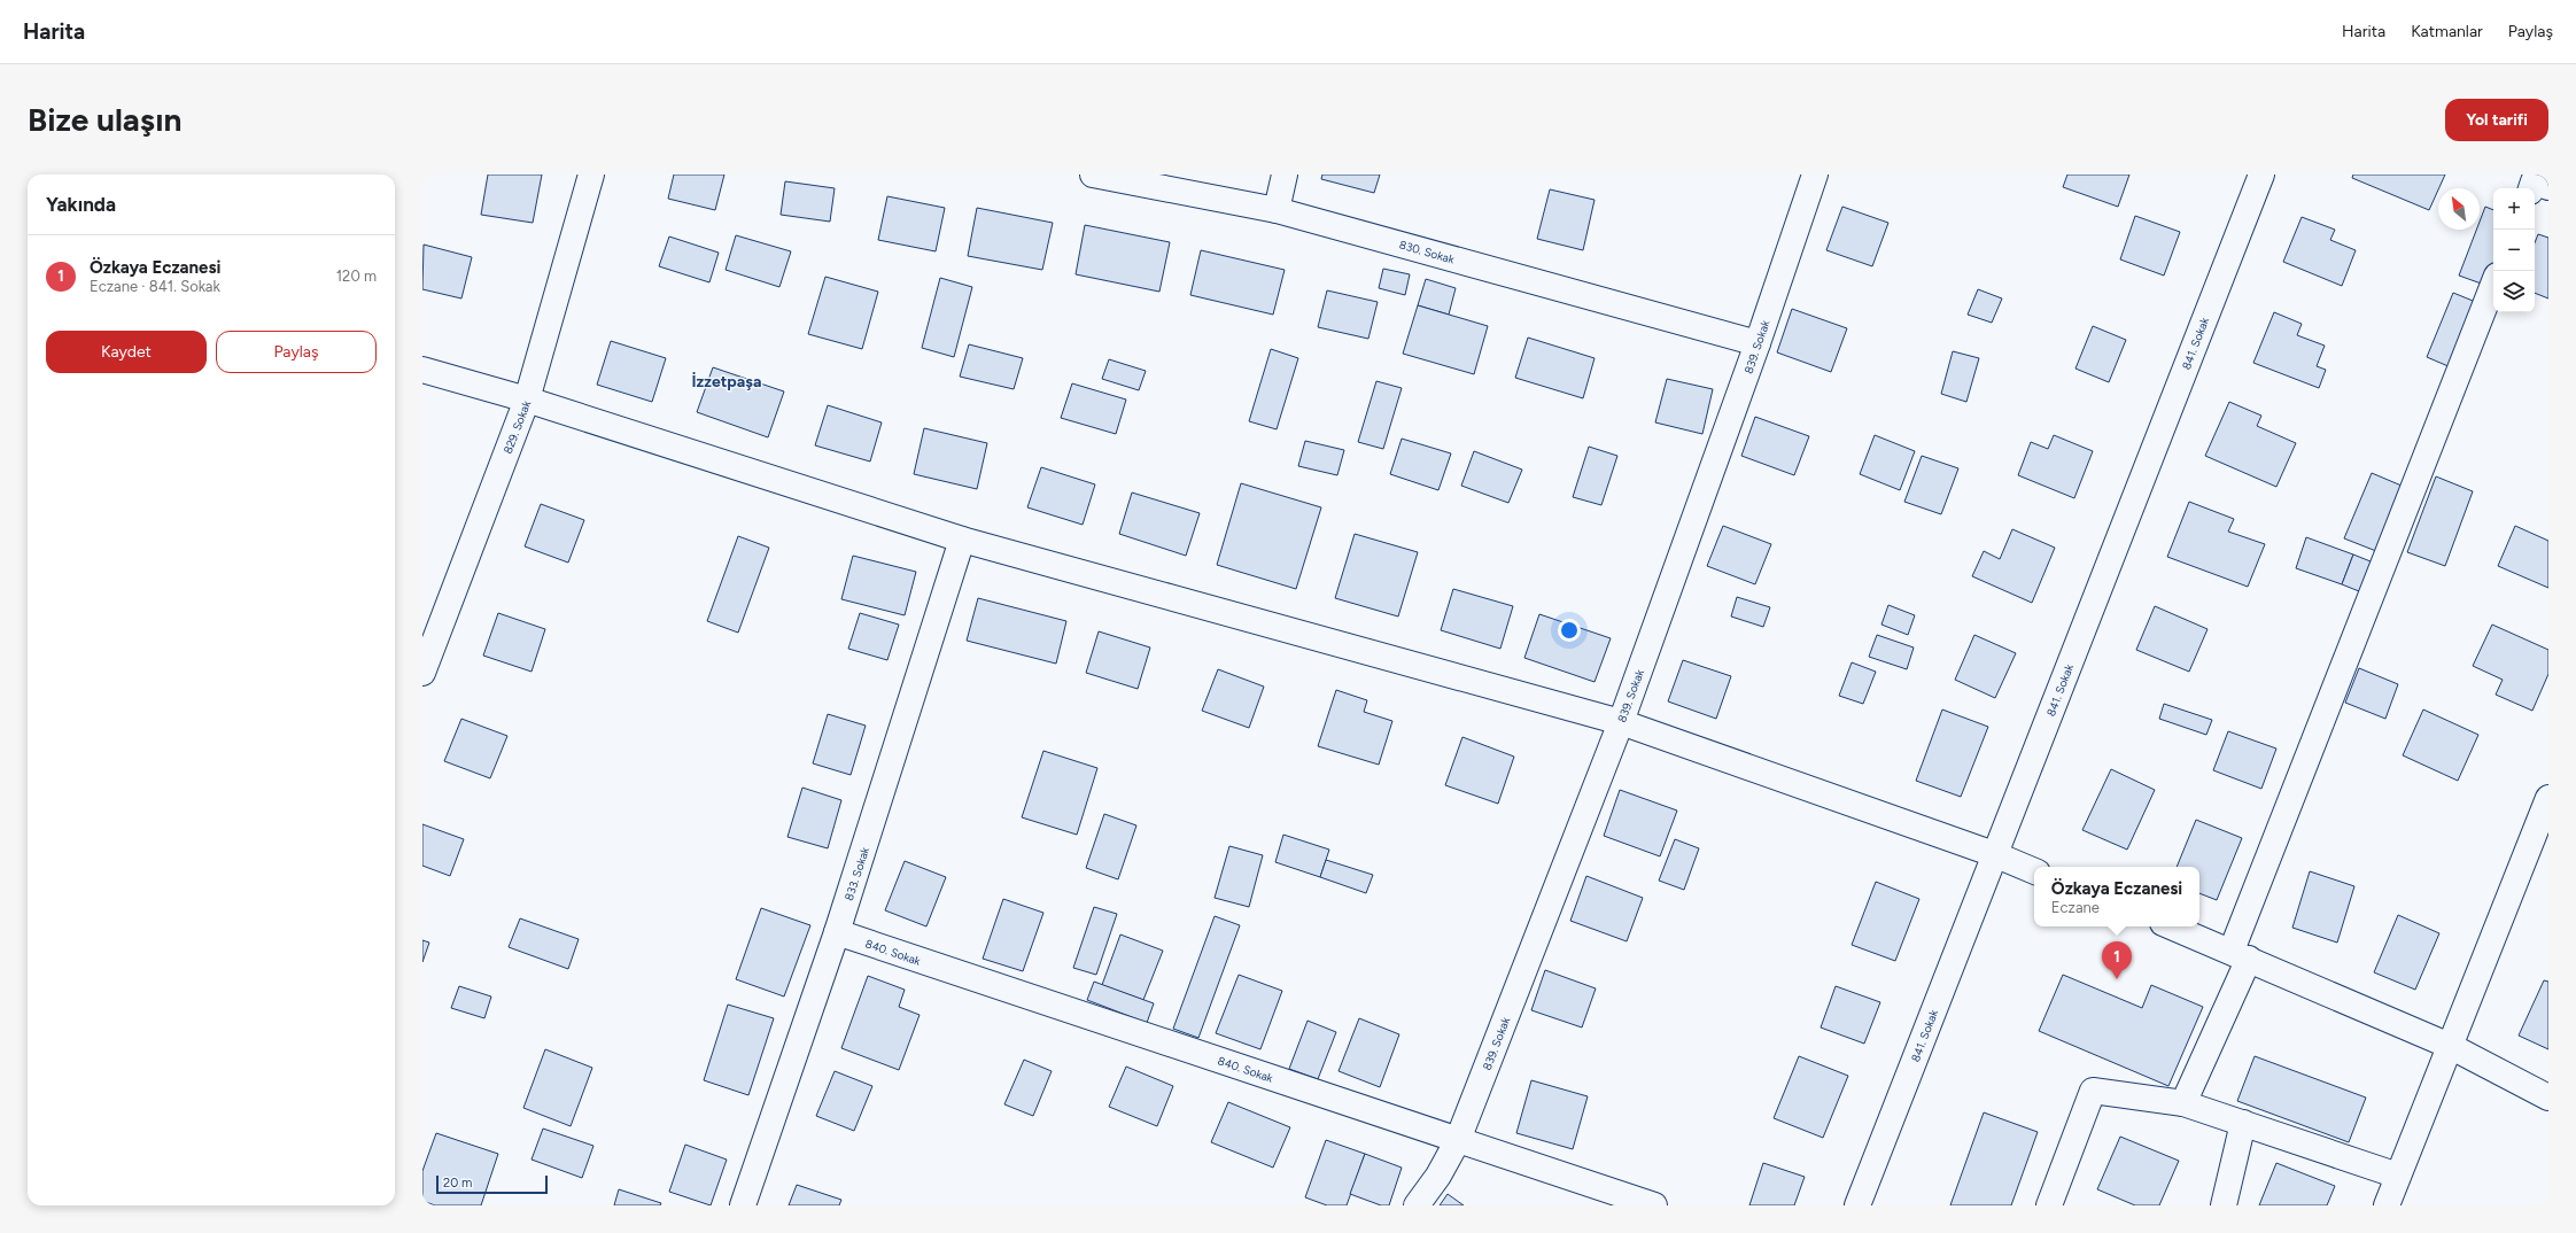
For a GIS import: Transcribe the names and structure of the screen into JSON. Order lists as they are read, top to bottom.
{
  "streets": {
    "street": [
      "830. Sokak",
      "841. Sokak",
      "839. Sokak",
      "829. Sokak",
      "833. Sokak",
      "840. Sokak"
    ]
  },
  "crossings": [
    ["830. Sokak", "839. Sokak"],
    ["839. Sokak", "840. Sokak"],
    ["833. Sokak", "840. Sokak"]
  ],
  "districts": ["İzzetpaşa"],
  "scale_bar": "20 m",
  "north": "top left",
  "page": {
    "header": "Harita",
    "nav": ["Harita", "Katmanlar", "Paylaş"],
    "buttons": [
      "Yol tarifi",
      ["Kaydet", "Paylaş"]
    ],
    "title": "Bize ulaşın",
    "heading": "Yakında",
    "map_buttons": ["+", "−"],
    "list": [
      {
        "mark": "1",
        "name": "Özkaya Eczanesi",
        "note": "Eczane · 841. Sokak",
        "value": "120 m"
      }
    ],
    "popup": ["Özkaya Eczanesi", "Eczane"],
    "pins": "1",
    "scale": "20 m"
  }
}
